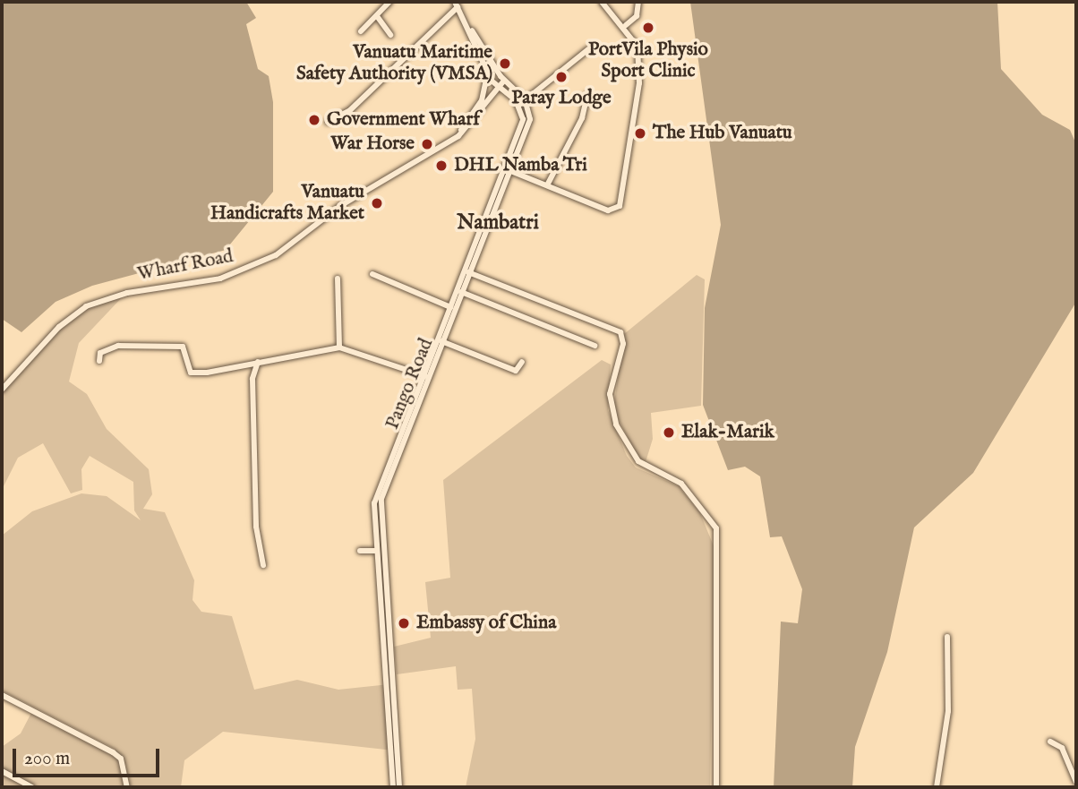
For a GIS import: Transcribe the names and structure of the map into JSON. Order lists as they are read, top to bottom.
{
  "streets": {
    "street": ["Wharf Road", "Pango Road"]
  },
  "districts": ["Nambatri"],
  "places": [
    "PortVila Physio Sport Clinic",
    "Vanuatu Maritime Safety Authority (VMSA)",
    "Paray Lodge",
    "Government Wharf",
    "The Hub Vanuatu",
    "War Horse",
    "DHL Namba Tri",
    "Vanuatu Handicrafts Market",
    "Elak-Marik",
    "Embassy of China"
  ],
  "scale_bar": "200 m"
}
